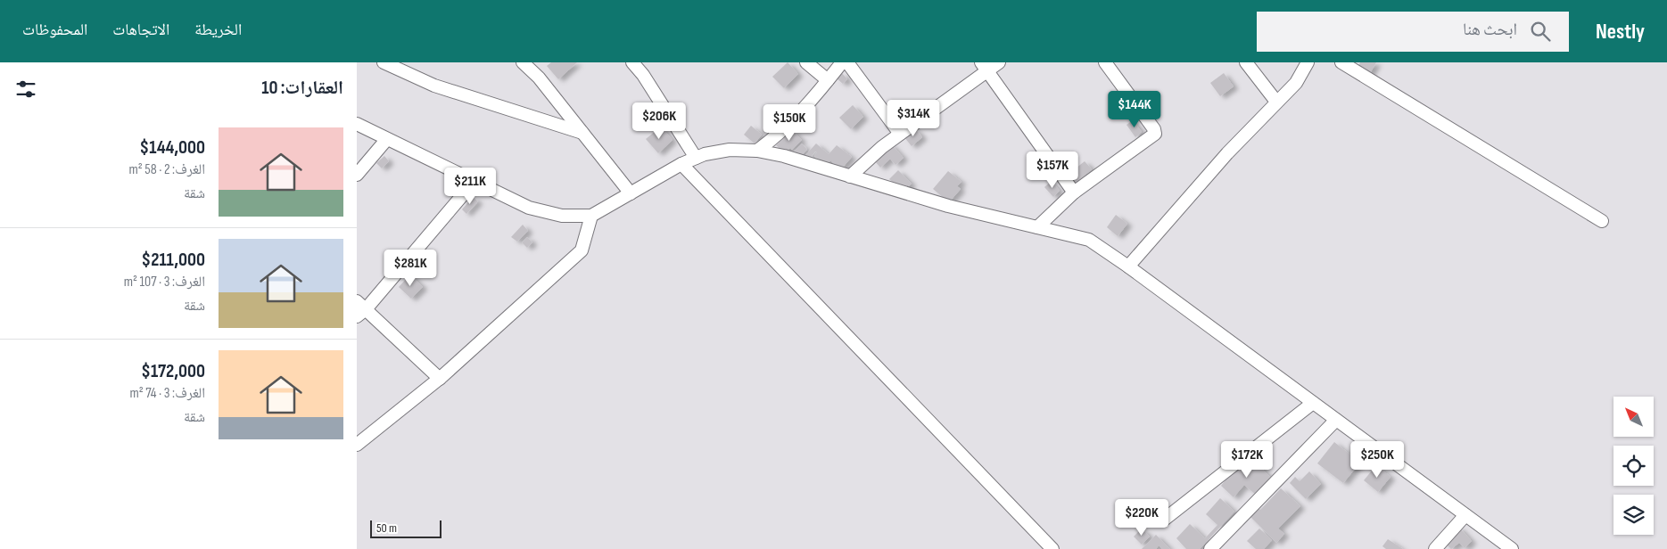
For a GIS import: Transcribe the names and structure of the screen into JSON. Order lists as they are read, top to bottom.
{
  "scale_bar": "50 m",
  "north": "top left",
  "page": {
    "header": "Nestly",
    "search": "ابحث هنا",
    "nav": ["الخريطة", "الاتجاهات", "المحفوظات"],
    "heading": "العقارات: 10",
    "price": [
      "$144K",
      "$314K",
      "$206K",
      "$150K",
      "$157K",
      "$211K",
      "$281K",
      "$172K",
      "$250K",
      "$220K"
    ],
    "list": [
      {
        "name": "$144,000",
        "note": "الغرف: 2 · 58 m² · شقة"
      },
      {
        "name": "$211,000",
        "note": "الغرف: 3 · 107 m² · شقة"
      },
      {
        "name": "$172,000",
        "note": "الغرف: 3 · 74 m² · شقة"
      }
    ],
    "scale": "50 m"
  }
}
